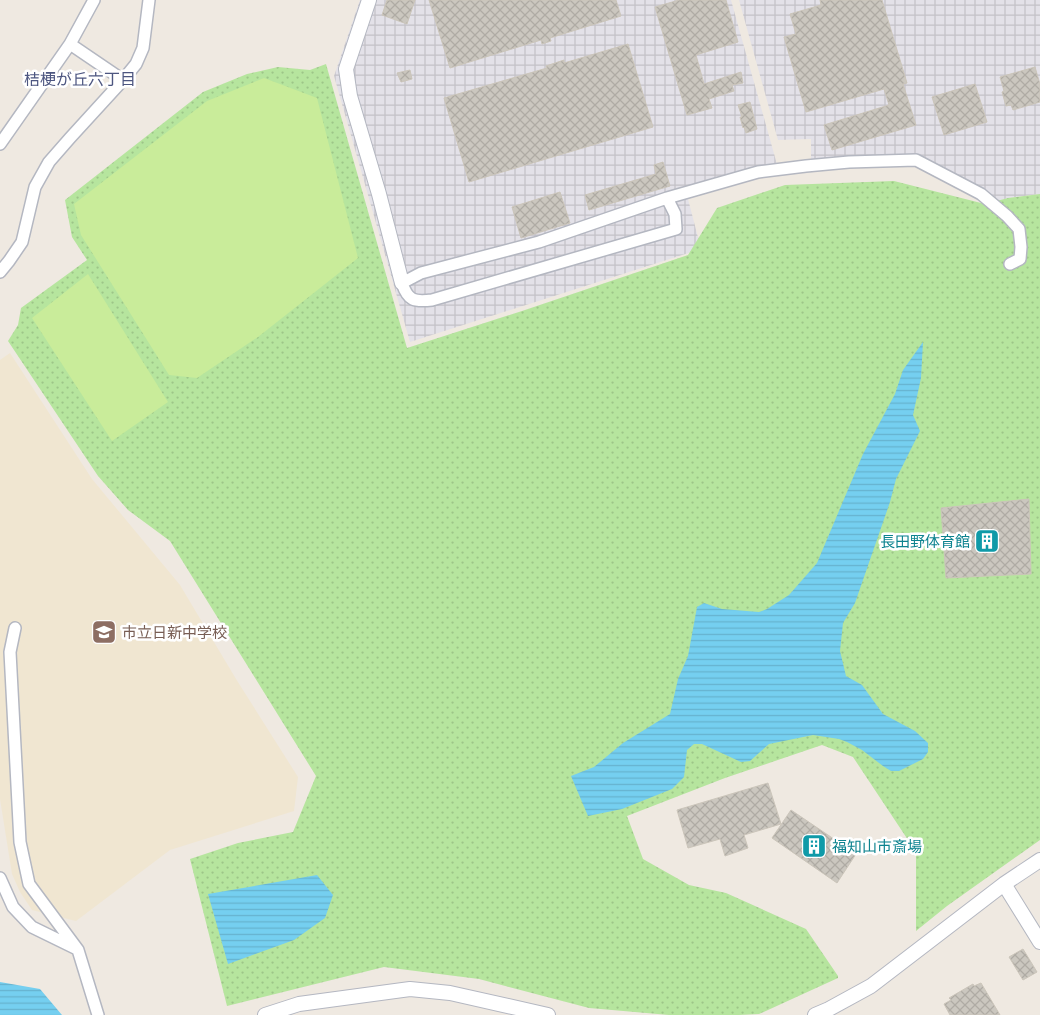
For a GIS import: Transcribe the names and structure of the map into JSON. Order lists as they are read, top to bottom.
{
  "districts": ["桔梗が丘六丁目"],
  "places": {
    "building": ["長田野体育館", "福知山市斎場"],
    "school or university": ["市立日新中学校"]
  }
}
